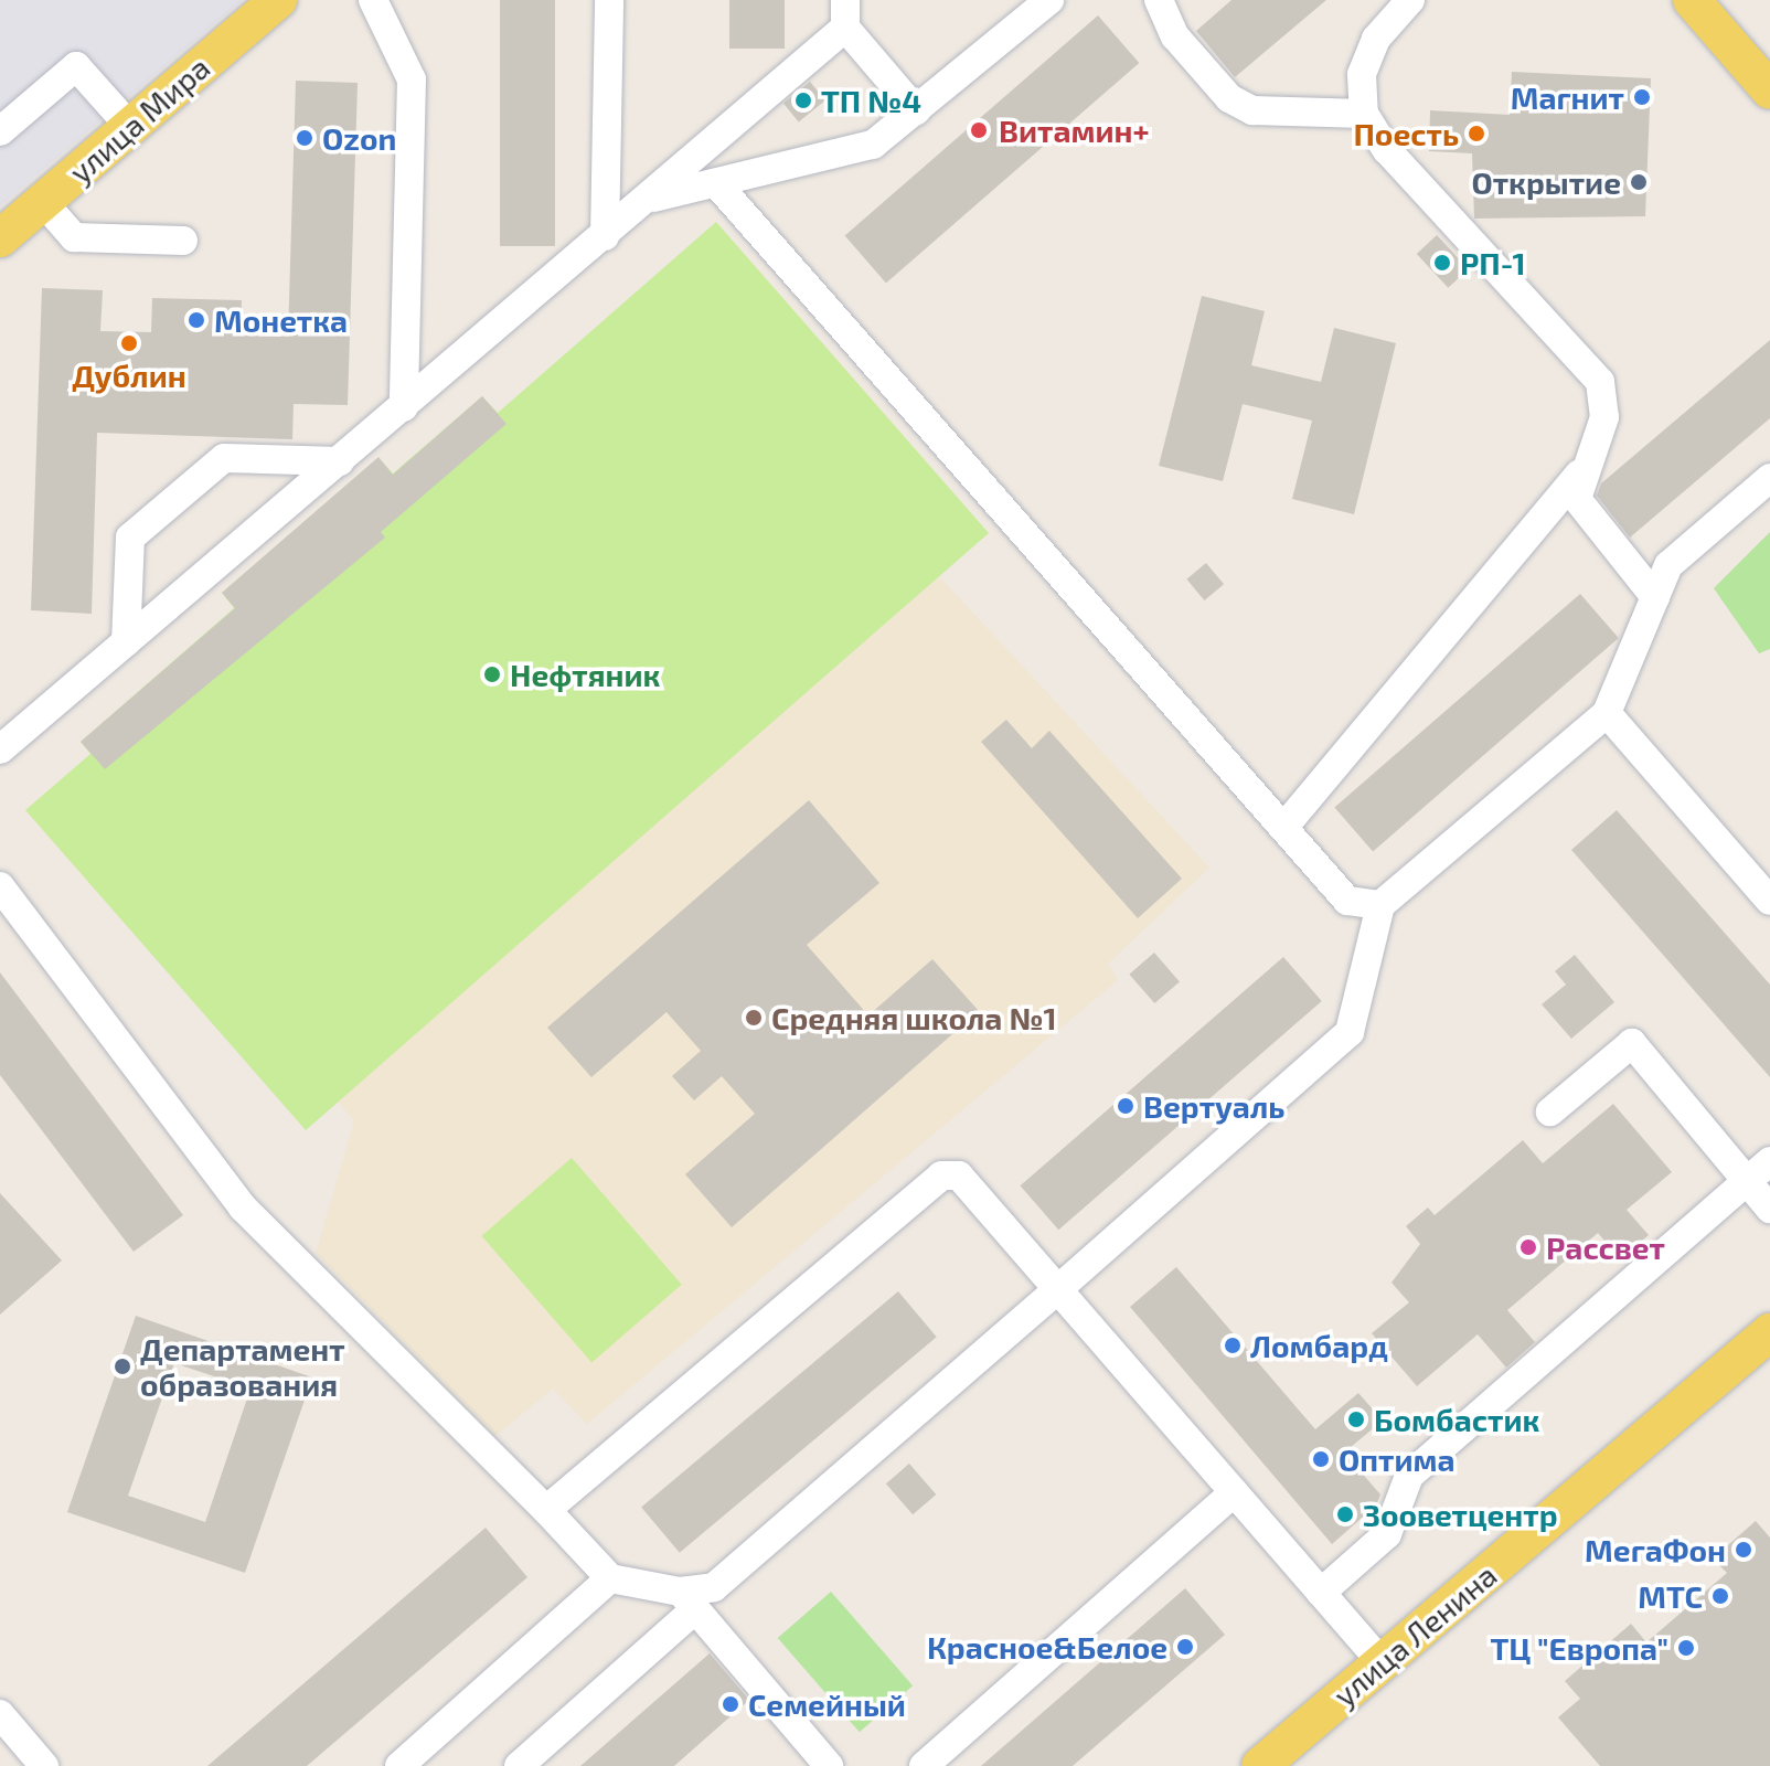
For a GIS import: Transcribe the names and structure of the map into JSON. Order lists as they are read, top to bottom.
{
  "streets": {
    "main road": ["улица Мира", "улица Ленина"]
  },
  "places": [
    "Магнит",
    "ТП №4",
    "Витамин+",
    "Поесть",
    "Ozon",
    "Открытие",
    "РП-1",
    "Монетка",
    "Дублин",
    "Нефтяник",
    "Средняя школа №1",
    "Вертуаль",
    "Рассвет",
    "Ломбард",
    "Департамент образования",
    "Бомбастик",
    "Оптима",
    "Зооветцентр",
    "МегаФон",
    "МТС",
    "Красное&Белое",
    "ТЦ \"Европа\"",
    "Семейный"
  ]
}
